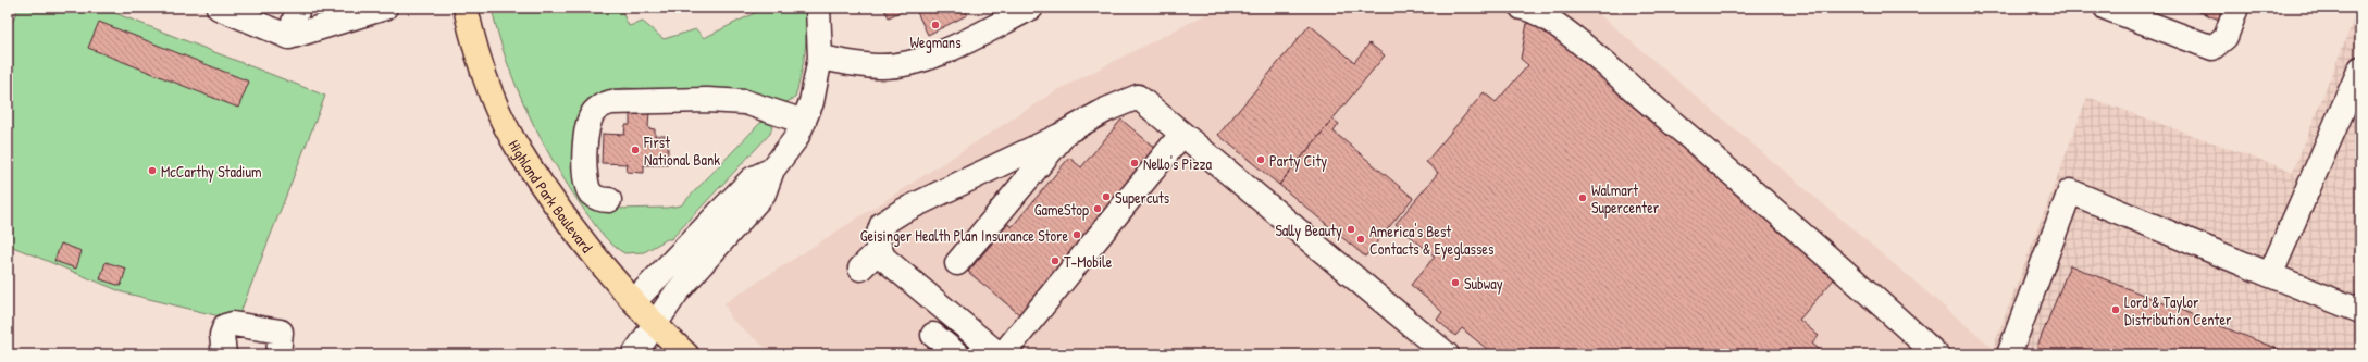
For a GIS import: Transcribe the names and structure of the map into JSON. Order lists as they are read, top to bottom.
{
  "streets": {
    "main road": ["Highland Park Boulevard"]
  },
  "places": [
    "Wegmans",
    "First National Bank",
    "Party City",
    "Nello's Pizza",
    "McCarthy Stadium",
    "Supercuts",
    "Walmart Supercenter",
    "GameStop",
    "Sally Beauty",
    "Geisinger Health Plan Insurance Store",
    "America's Best Contacts & Eyeglasses",
    "T-Mobile",
    "Subway",
    "Lord & Taylor Distribution Center"
  ]
}
